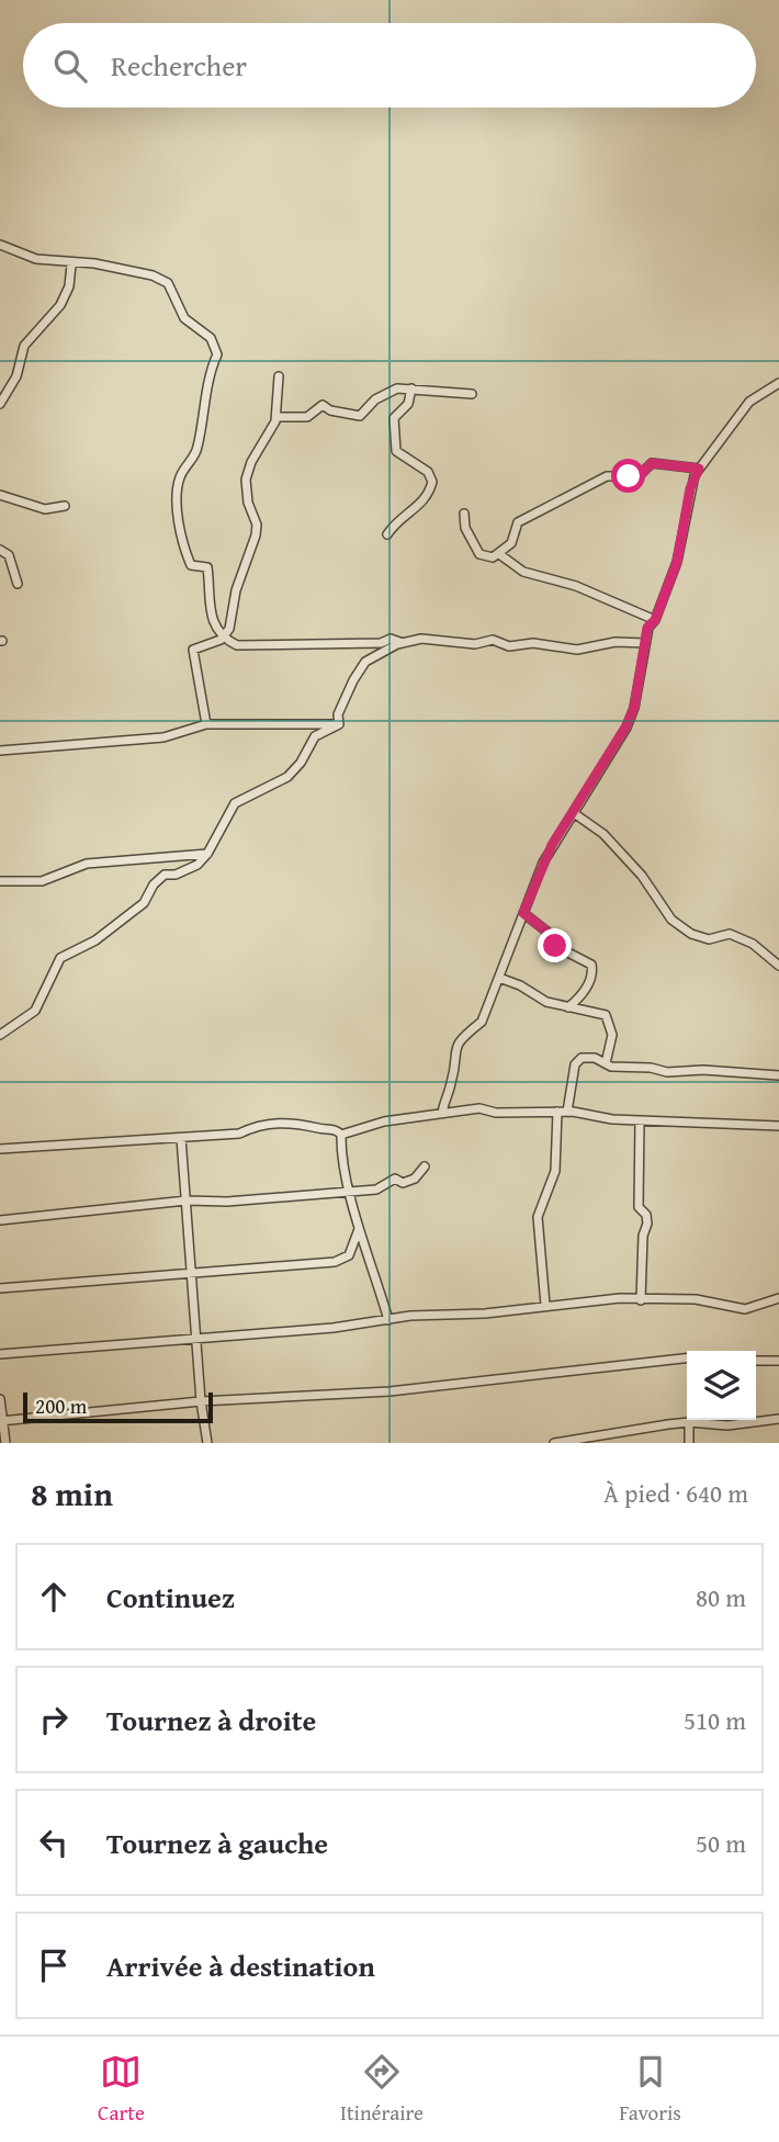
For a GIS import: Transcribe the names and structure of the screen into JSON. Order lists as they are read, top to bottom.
{
  "scale_bar": "200 m",
  "page": {
    "search": "Rechercher",
    "scale": "200 m",
    "heading": ["8 min", "À pied · 640 m"],
    "list": [
      ["Continuez", "80 m"],
      ["Tournez à droite", "510 m"],
      ["Tournez à gauche", "50 m"],
      "Arrivée à destination"
    ],
    "nav": ["Carte", "Itinéraire", "Favoris"]
  }
}
